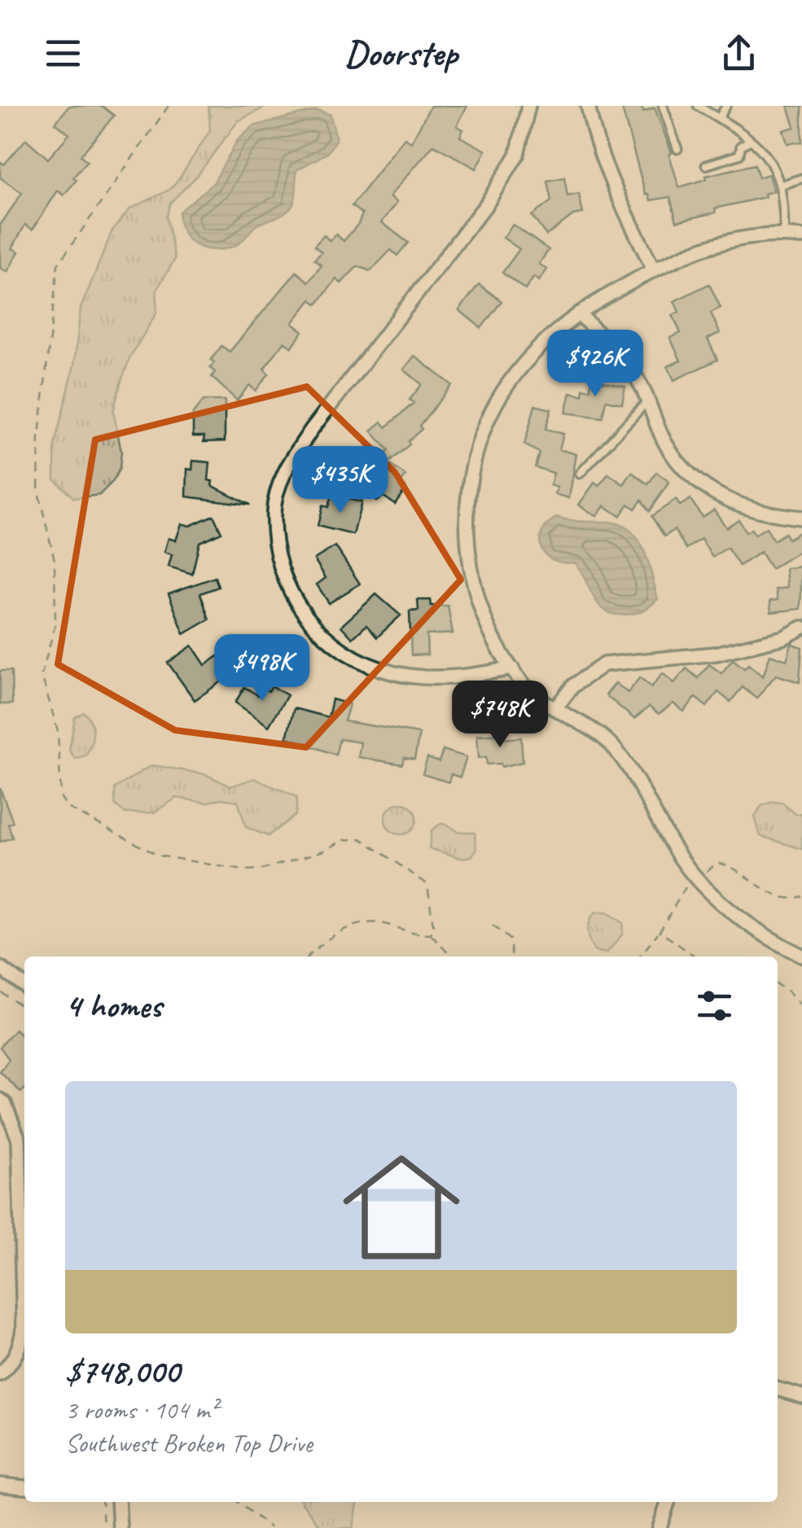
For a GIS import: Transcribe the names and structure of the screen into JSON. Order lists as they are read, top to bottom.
{
  "page": {
    "header": "Doorstep",
    "price": [
      "$926K",
      "$435K",
      "$498K",
      "$748K"
    ],
    "heading": "4 homes",
    "list": [
      {
        "name": "$748,000",
        "note": "3 rooms · 104 m² · Southwest Broken Top Drive"
      }
    ]
  }
}
